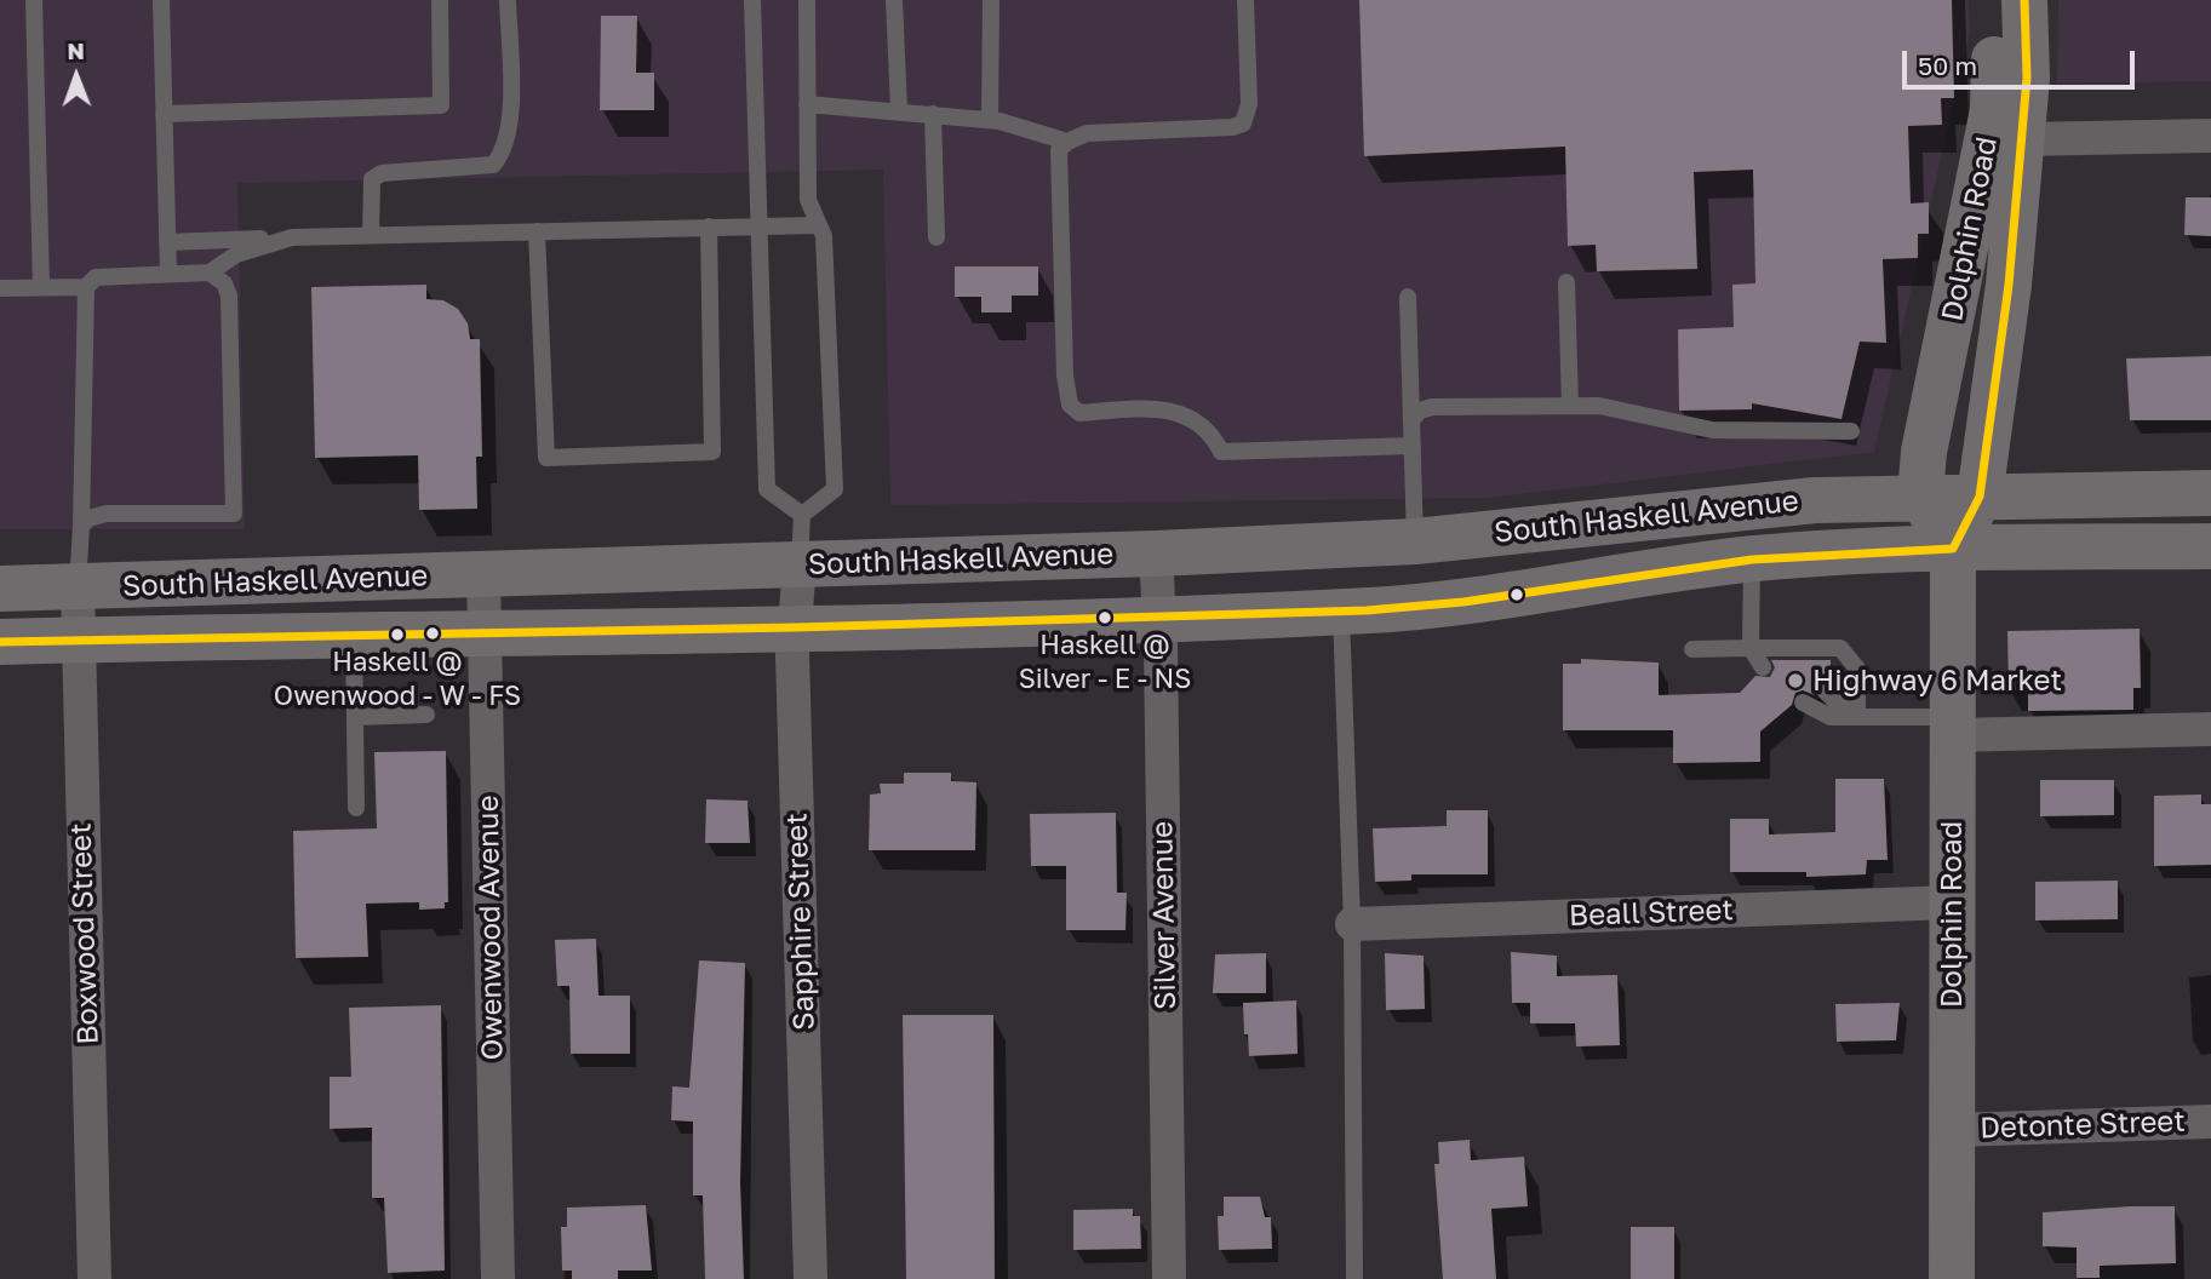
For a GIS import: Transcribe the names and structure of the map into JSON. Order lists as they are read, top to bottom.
{
  "streets": {
    "main road": ["Dolphin Road", "South Haskell Avenue"],
    "street": [
      "Beall Street",
      "Silver Avenue",
      "Sapphire Street",
      "Owenwood Avenue",
      "Boxwood Street",
      "Detonte Street"
    ]
  },
  "crossings": [
    ["Dolphin Road", "South Haskell Avenue"],
    ["Dolphin Road", "Beall Street"],
    ["Dolphin Road", "Detonte Street"],
    ["South Haskell Avenue", "Silver Avenue"],
    ["South Haskell Avenue", "Sapphire Street"],
    ["South Haskell Avenue", "Owenwood Avenue"],
    ["South Haskell Avenue", "Boxwood Street"]
  ],
  "places": ["Haskell @ Silver - E - NS", "Haskell @ Owenwood - W - FS", "Highway 6 Market"],
  "scale_bar": "50 m",
  "north": "top"
}
